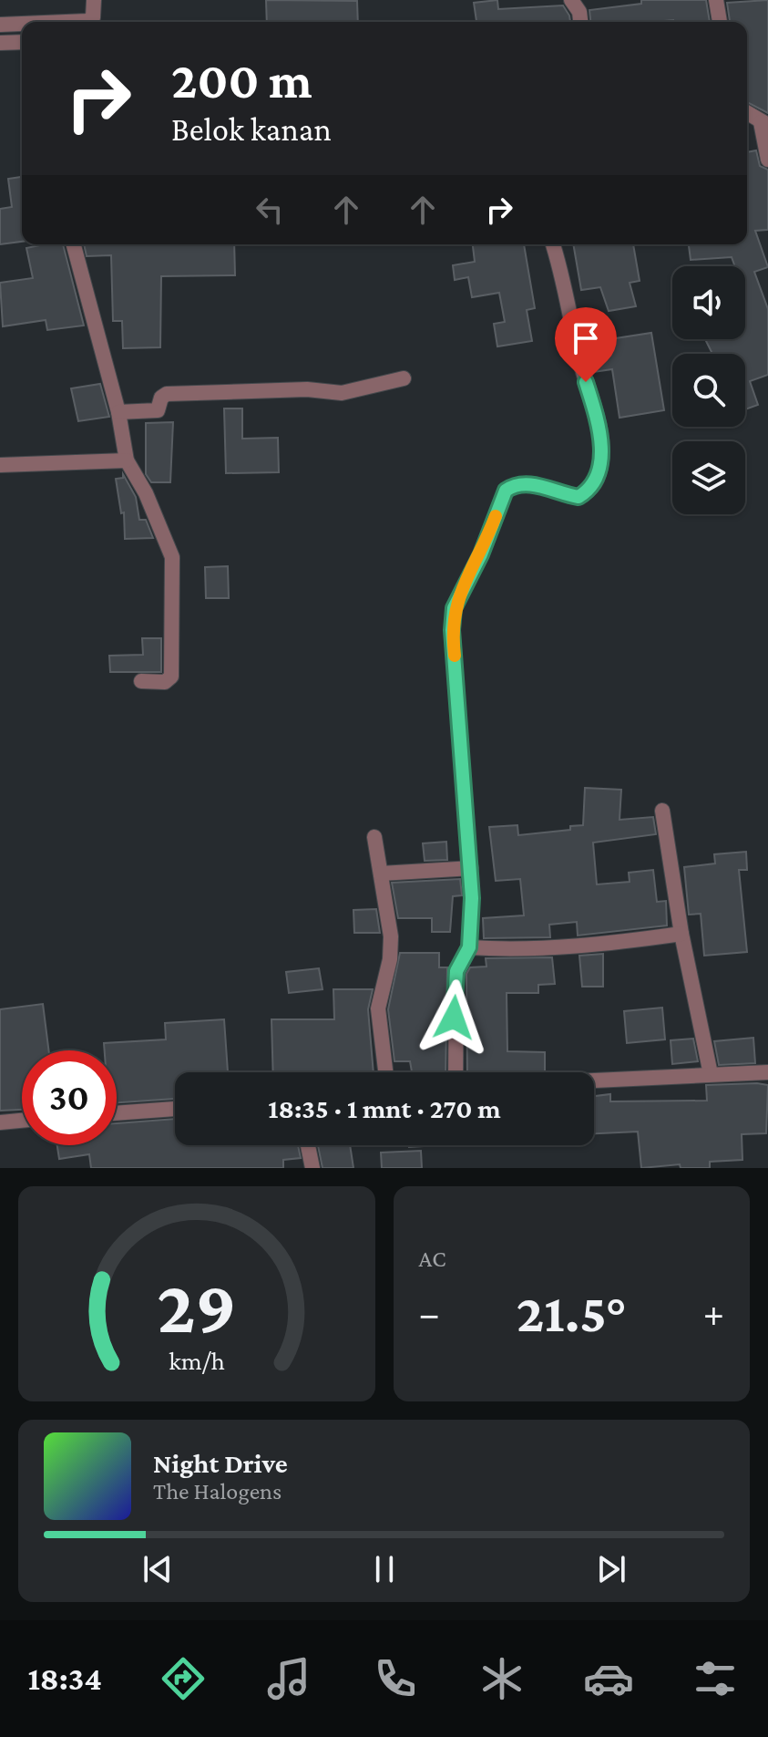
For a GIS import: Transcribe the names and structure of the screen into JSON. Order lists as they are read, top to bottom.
{
  "page": {
    "turn": ["200 m", "Belok kanan"],
    "limit": "30",
    "trip": "18:35 · 1 mnt · 270 m",
    "tile": "AC",
    "heat": ["−", "21.5°", "+"],
    "song": ["Night Drive", "The Halogens"],
    "tabs": "18:34",
    "gauge": ["29", "km/h"]
  }
}
